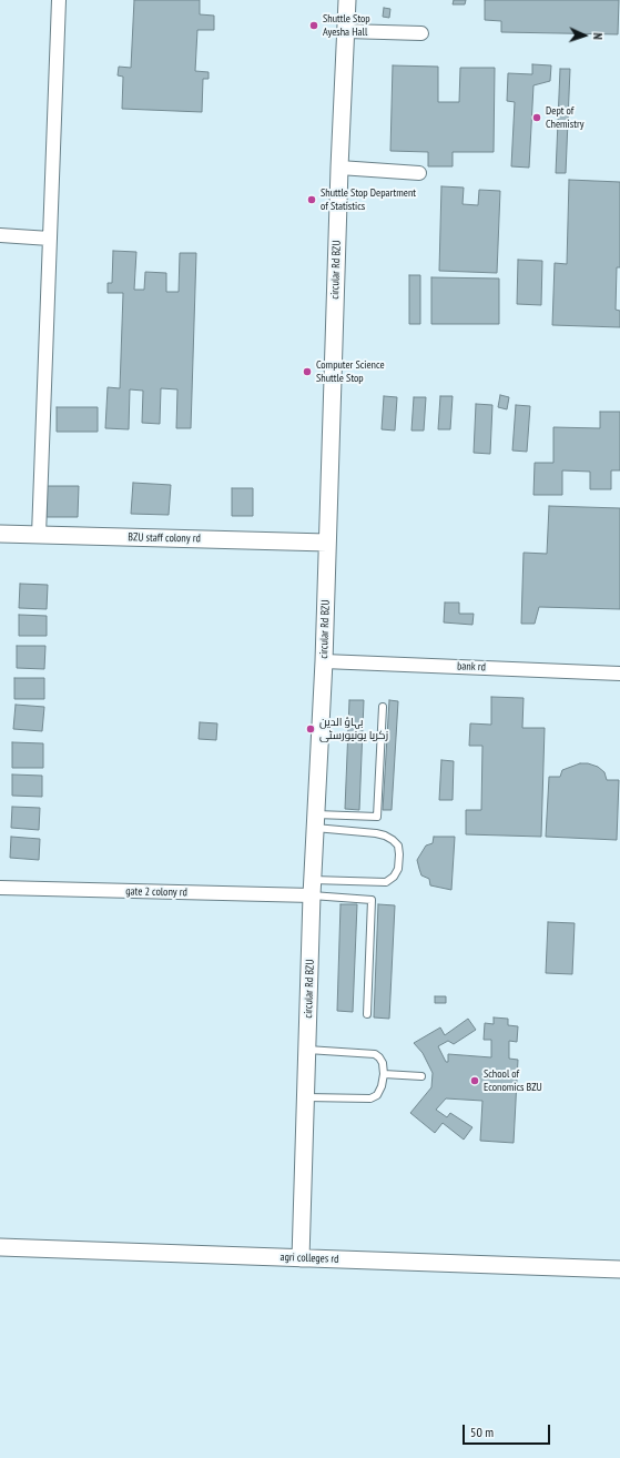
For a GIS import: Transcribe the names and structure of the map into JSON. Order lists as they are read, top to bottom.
{
  "streets": {
    "street": [
      "circular Rd BZU",
      "BZU staff colony rd",
      "bank rd",
      "gate 2 colony rd",
      "agri colleges rd"
    ]
  },
  "crossings": [
    ["circular Rd BZU", "BZU staff colony rd"],
    ["circular Rd BZU", "bank rd"],
    ["circular Rd BZU", "gate 2 colony rd"],
    ["circular Rd BZU", "agri colleges rd"]
  ],
  "places": [
    "Shuttle Stop Ayesha Hall",
    "Dept of Chemistry",
    "Shuttle Stop Department of Statistics",
    "Computer Science Shuttle Stop",
    "بہاؤ الدین زکریا یونیورسٹی",
    "School of Economics BZU"
  ],
  "scale_bar": "50 m",
  "north": "right"
}
